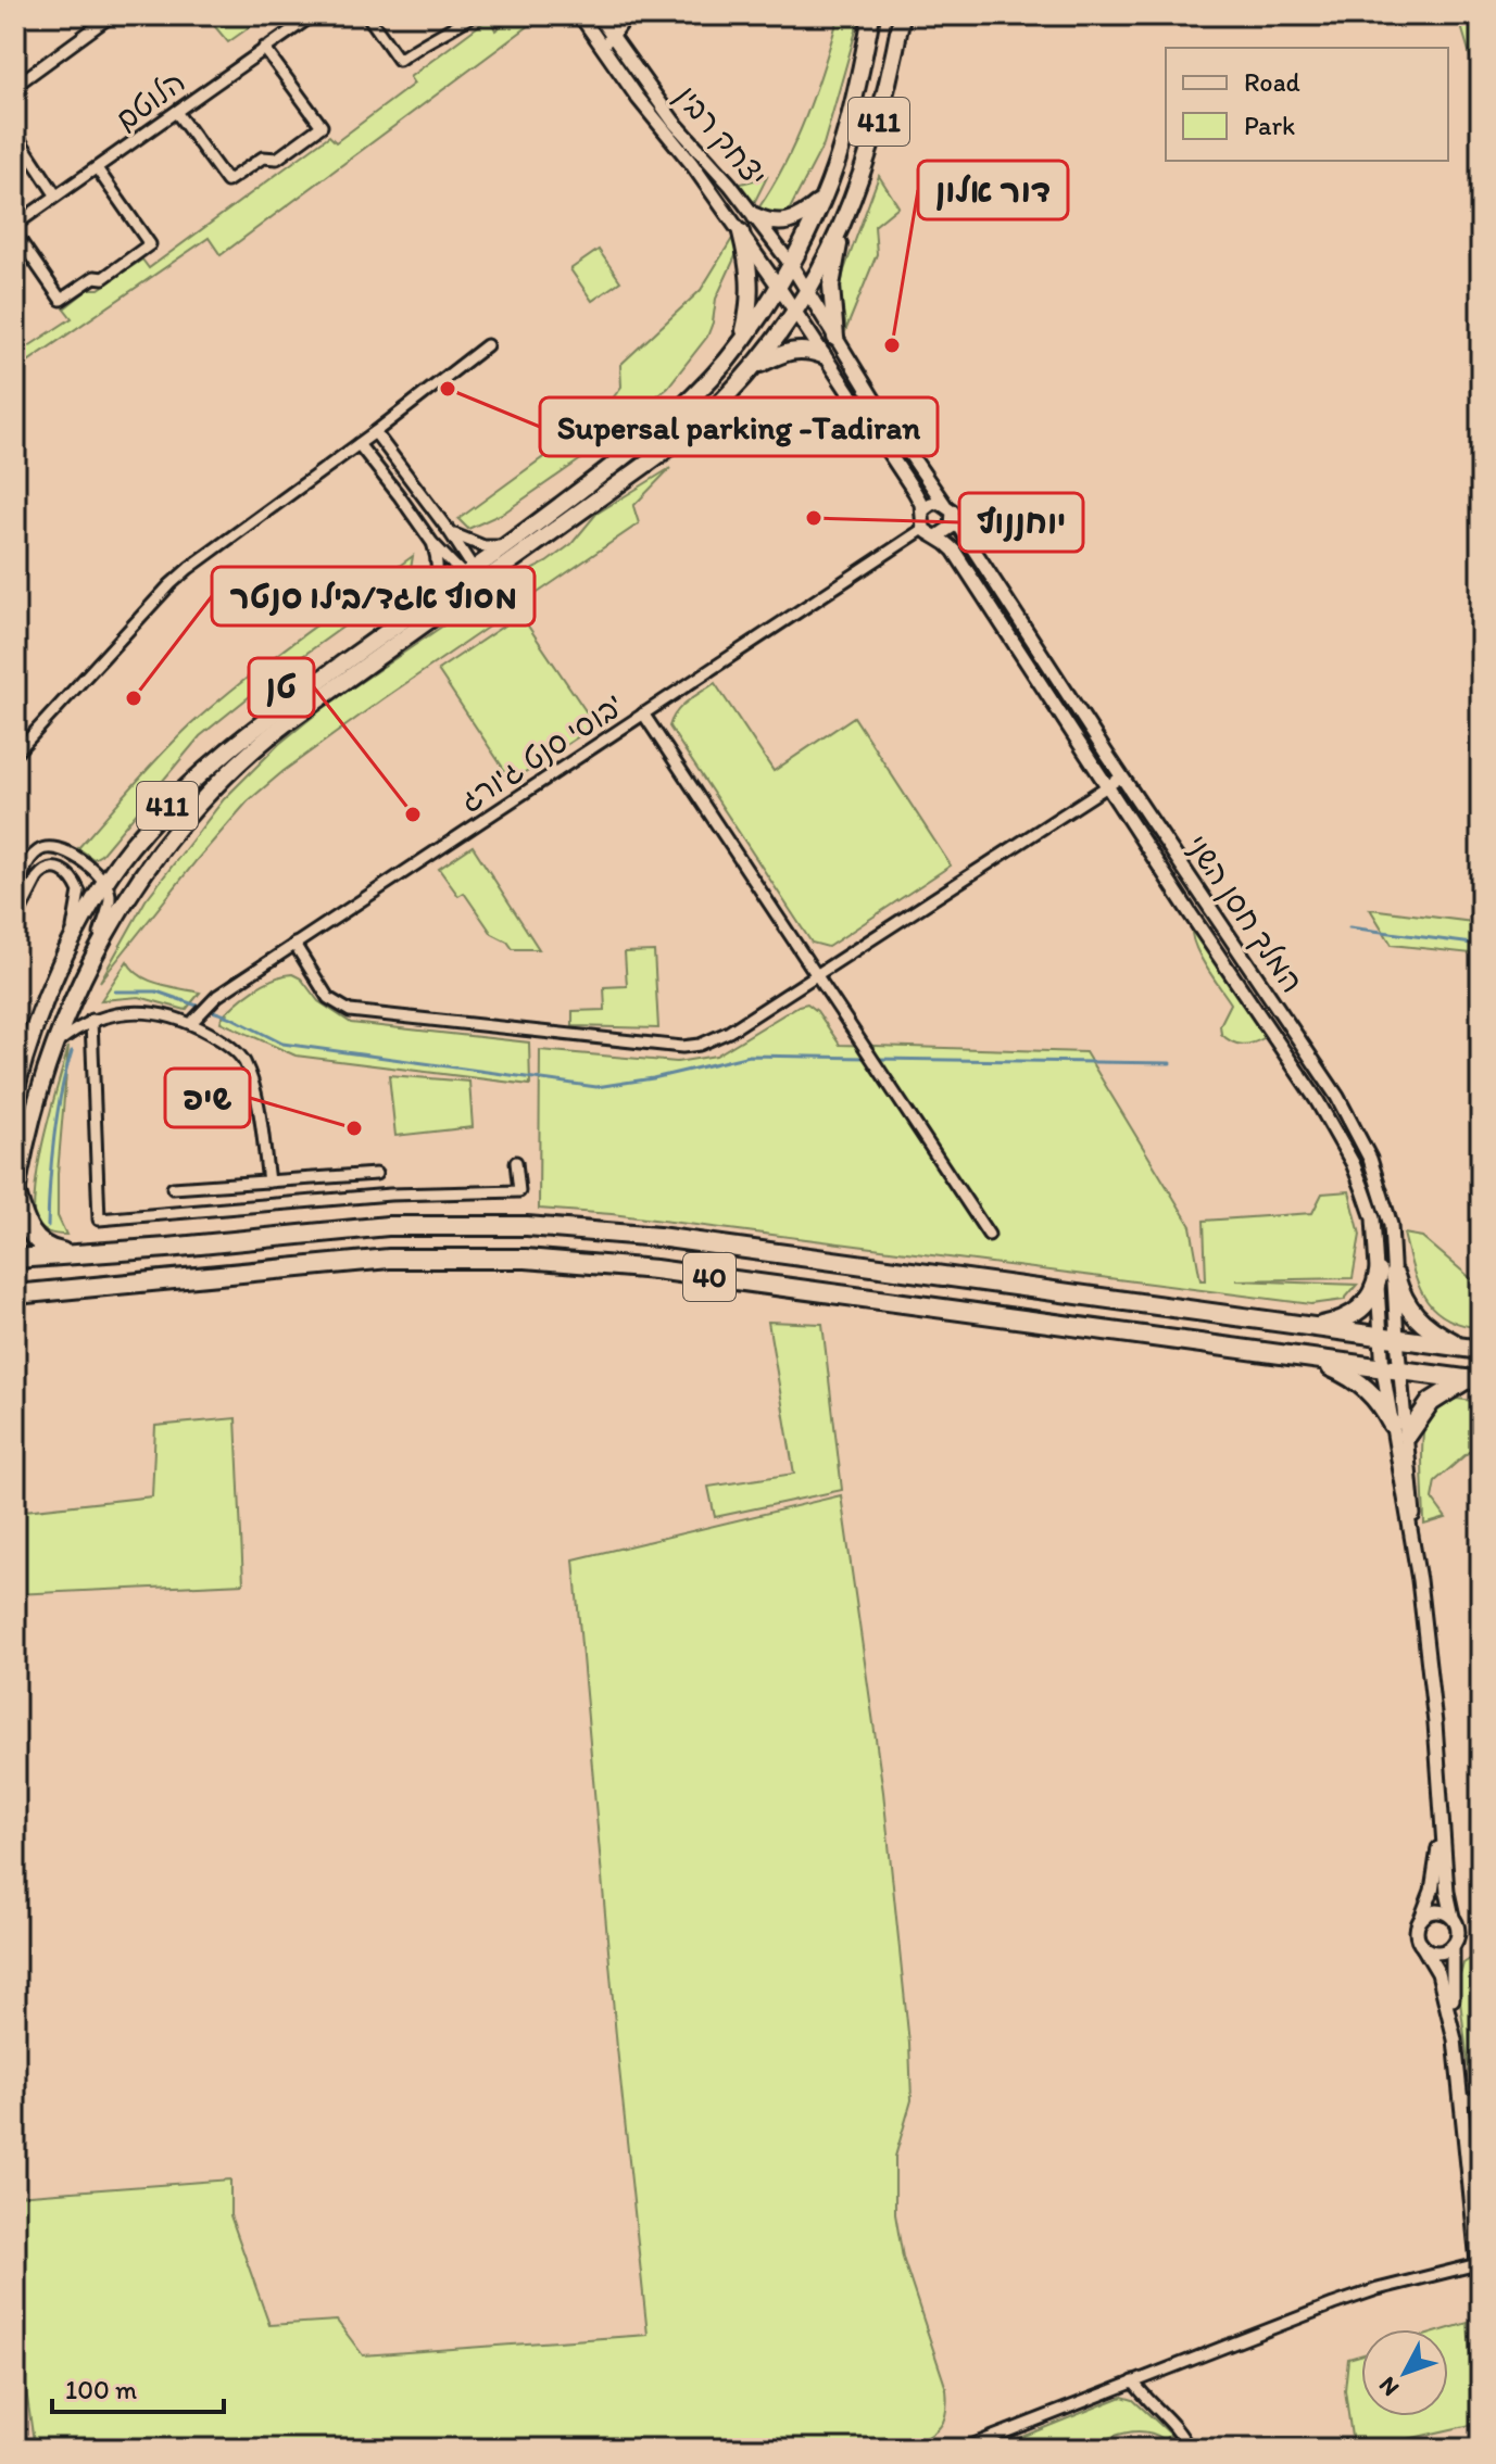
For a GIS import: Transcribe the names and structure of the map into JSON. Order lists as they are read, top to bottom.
{
  "streets": {
    "highway": ["40"],
    "main road": ["411"],
    "street": [
      "הלוטם",
      "יצחק רבין",
      "בוסי סנט ג'ורג'",
      "המלך חסן השני"
    ]
  },
  "crossings": [
    ["411", "יצחק רבין"],
    ["בוסי סנט ג'ורג'", "המלך חסן השני"],
    ["המלך חסן השני", "40"]
  ],
  "places": [
    "דור אלון",
    "Supersal parking -Tadiran",
    "יוחננוף",
    "מסוף אגד/בילו סנטר",
    "טן",
    "שיפ"
  ],
  "legend": ["Road", "Park"],
  "scale_bar": "100 m",
  "north": "bottom left"
}
